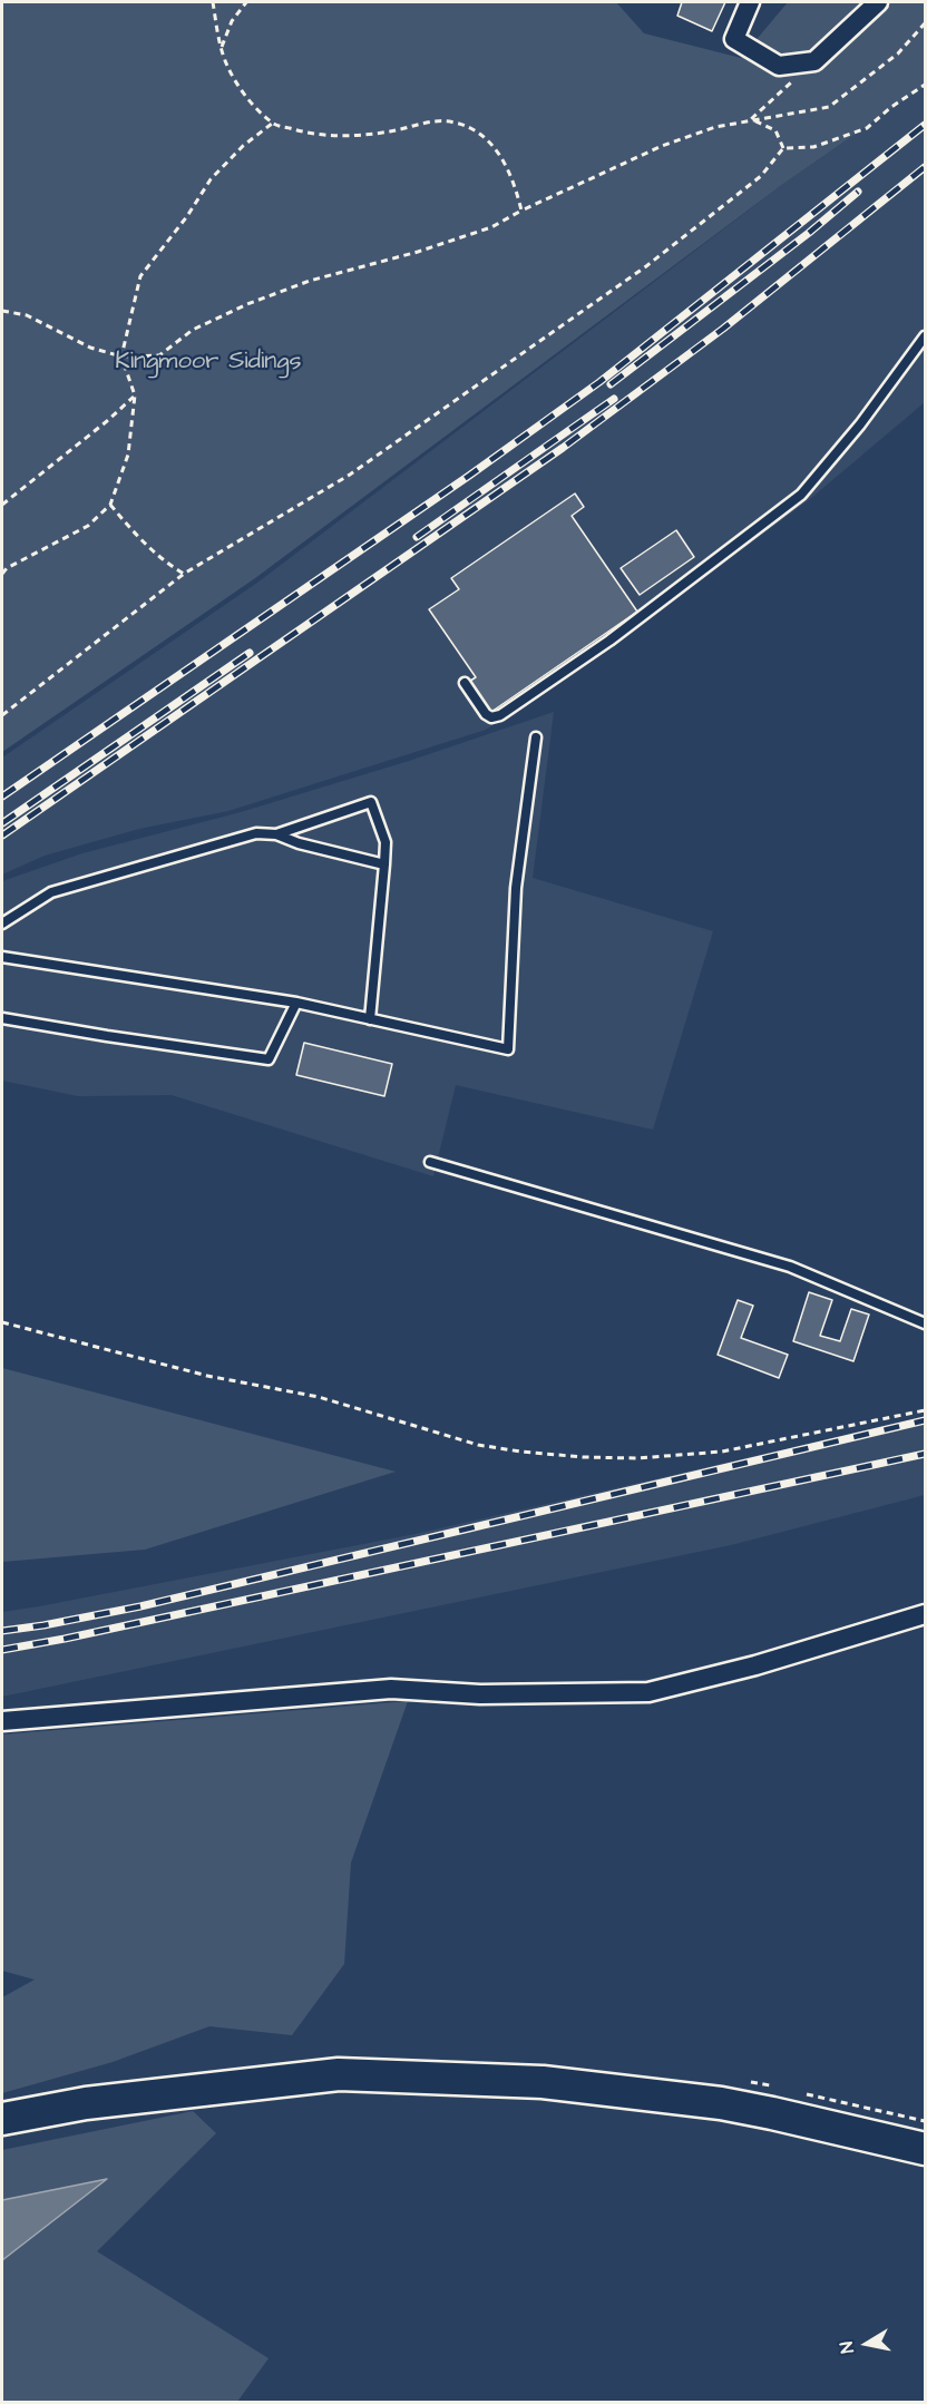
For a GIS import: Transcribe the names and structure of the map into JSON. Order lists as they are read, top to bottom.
{
  "parks": ["Kingmoor Sidings"],
  "north": "left"
}
